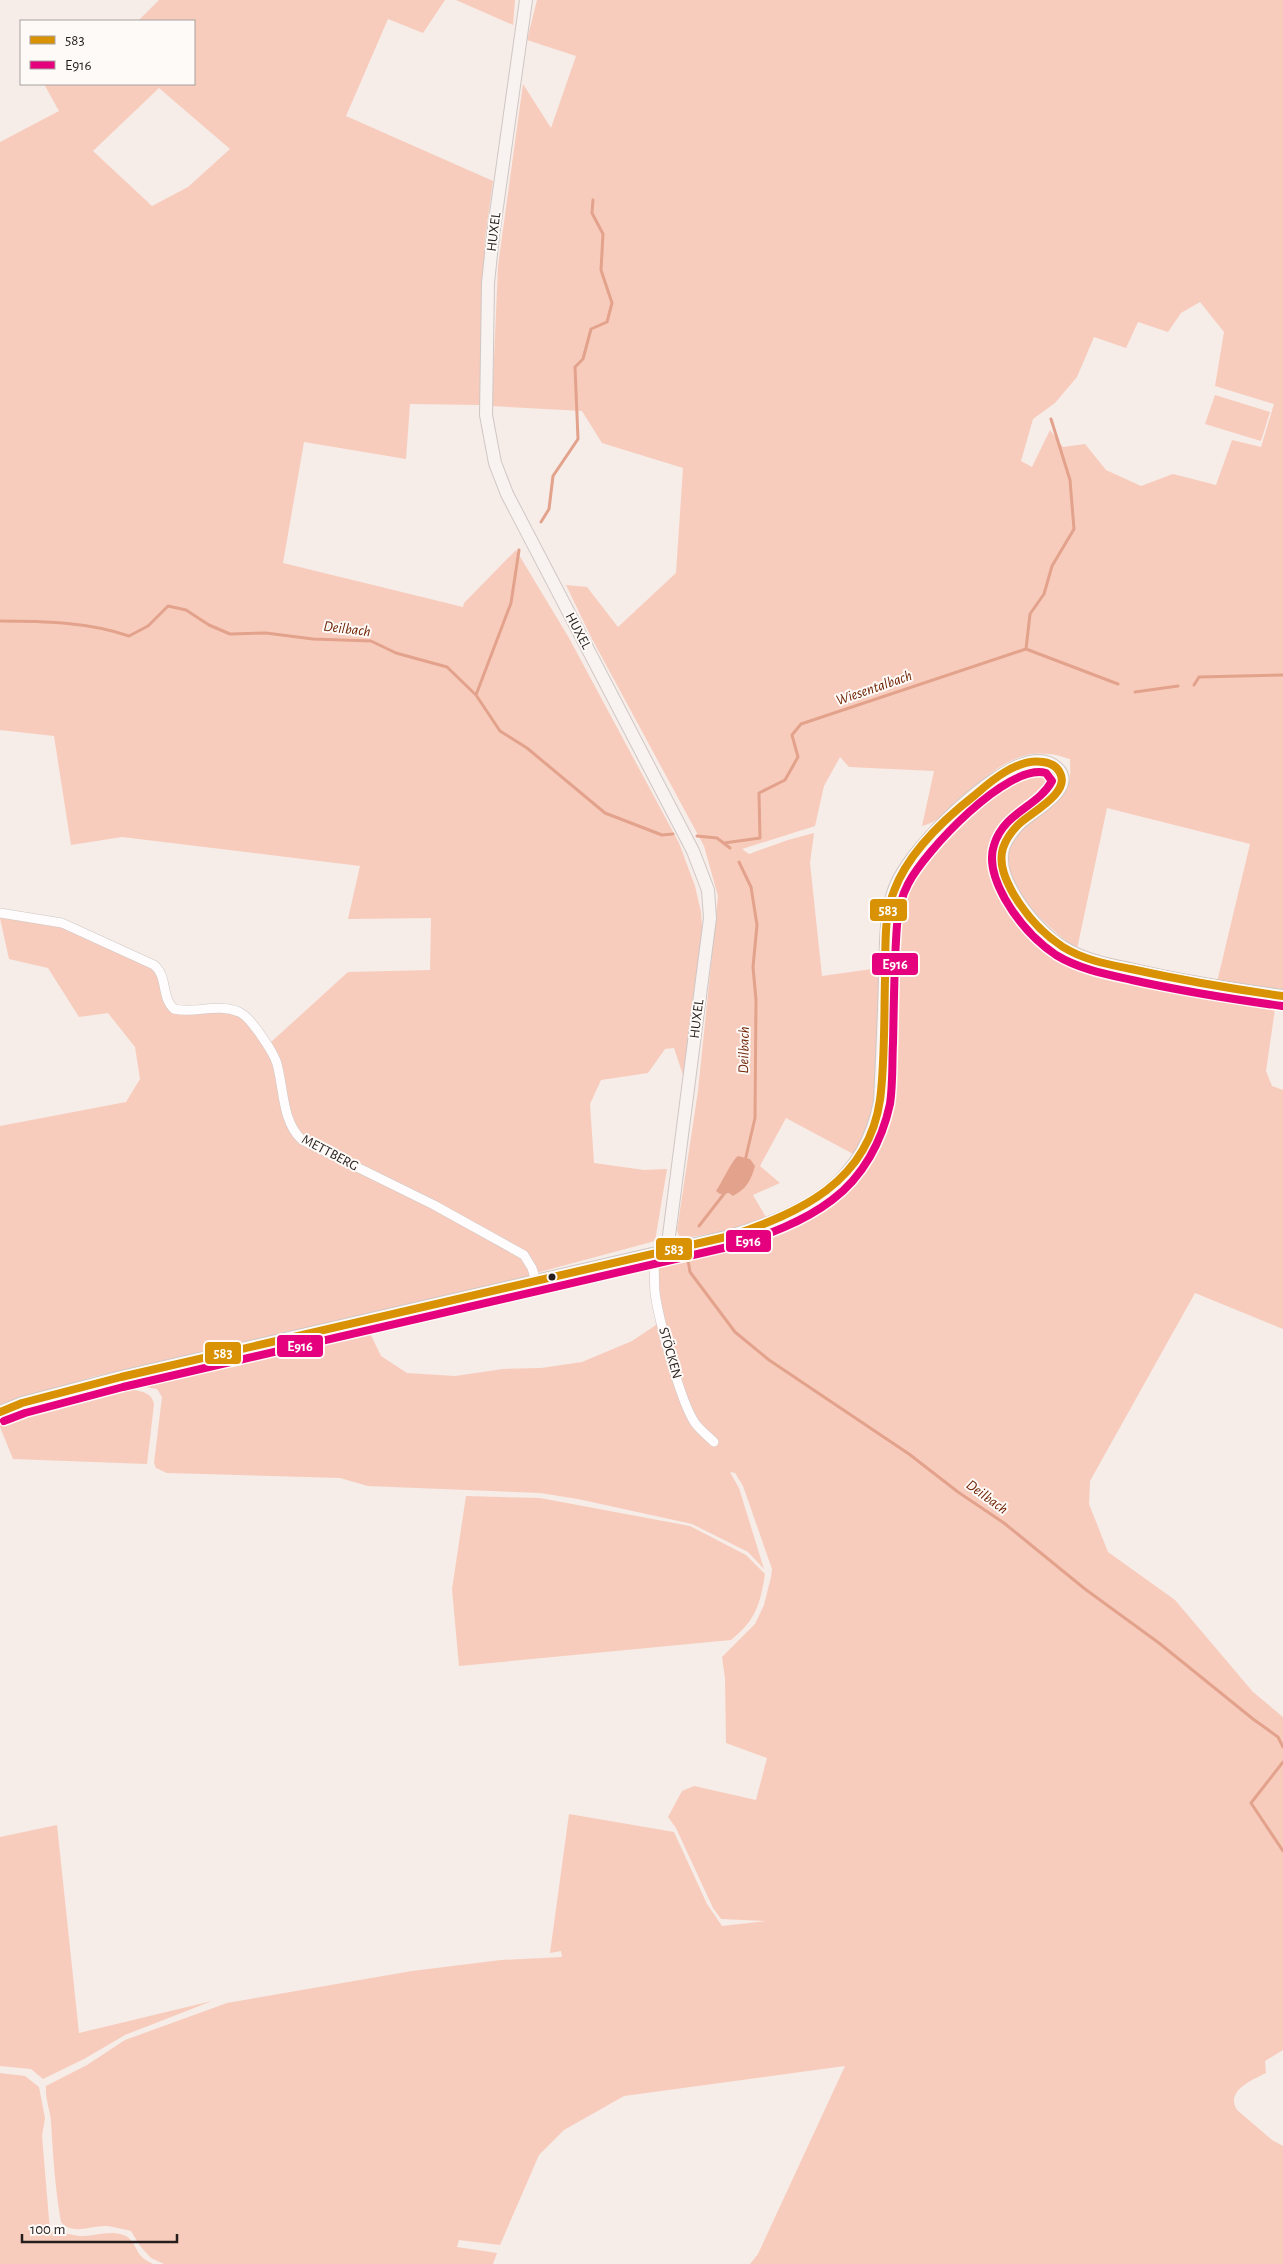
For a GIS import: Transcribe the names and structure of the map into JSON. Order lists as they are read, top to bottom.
{
  "streets": {
    "main road": ["HUXEL"],
    "street": ["METTBERG", "STÖCKEN"]
  },
  "water": ["Deilbach", "Wiesentalbach"],
  "lines": ["transit line 583", "transit line E916"],
  "legend": ["583", "E916"],
  "scale_bar": "100 m"
}
